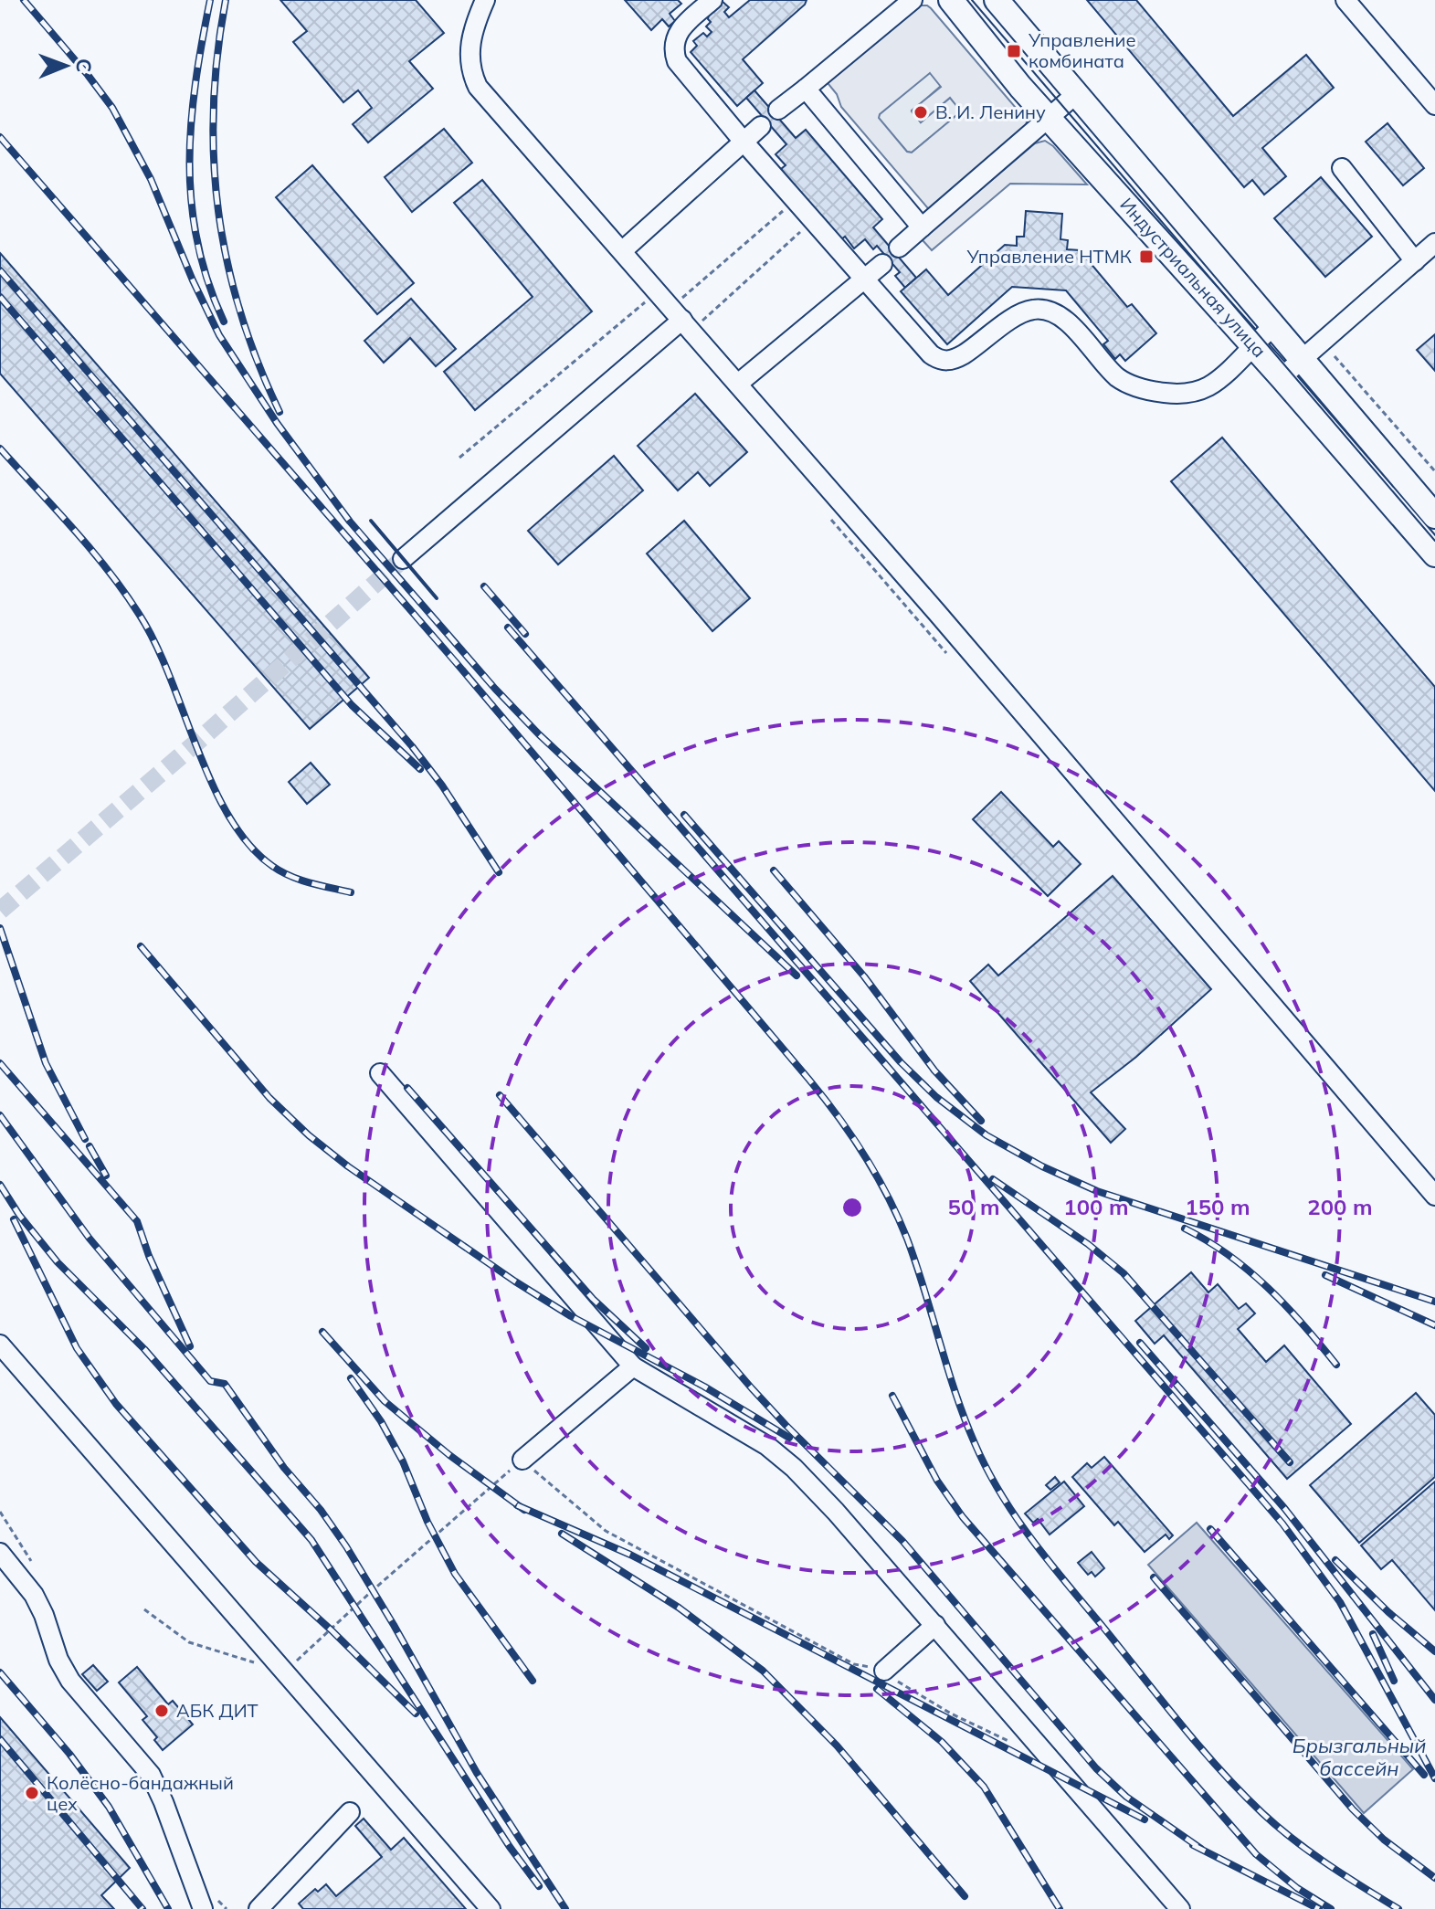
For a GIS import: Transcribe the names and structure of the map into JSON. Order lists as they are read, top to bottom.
{
  "streets": {
    "main road": ["Индустриальная улица"]
  },
  "water": ["Брызгальный бассейн"],
  "places": {
    "transit": ["Управление комбината", "Управление НТМК"],
    "other": ["В. И. Ленину", "АБК ДИТ", "Колёсно-бандажный цех"]
  },
  "north": "right",
  "rings": [
    "50 m",
    "100 m",
    "150 m",
    "200 m"
  ]
}
